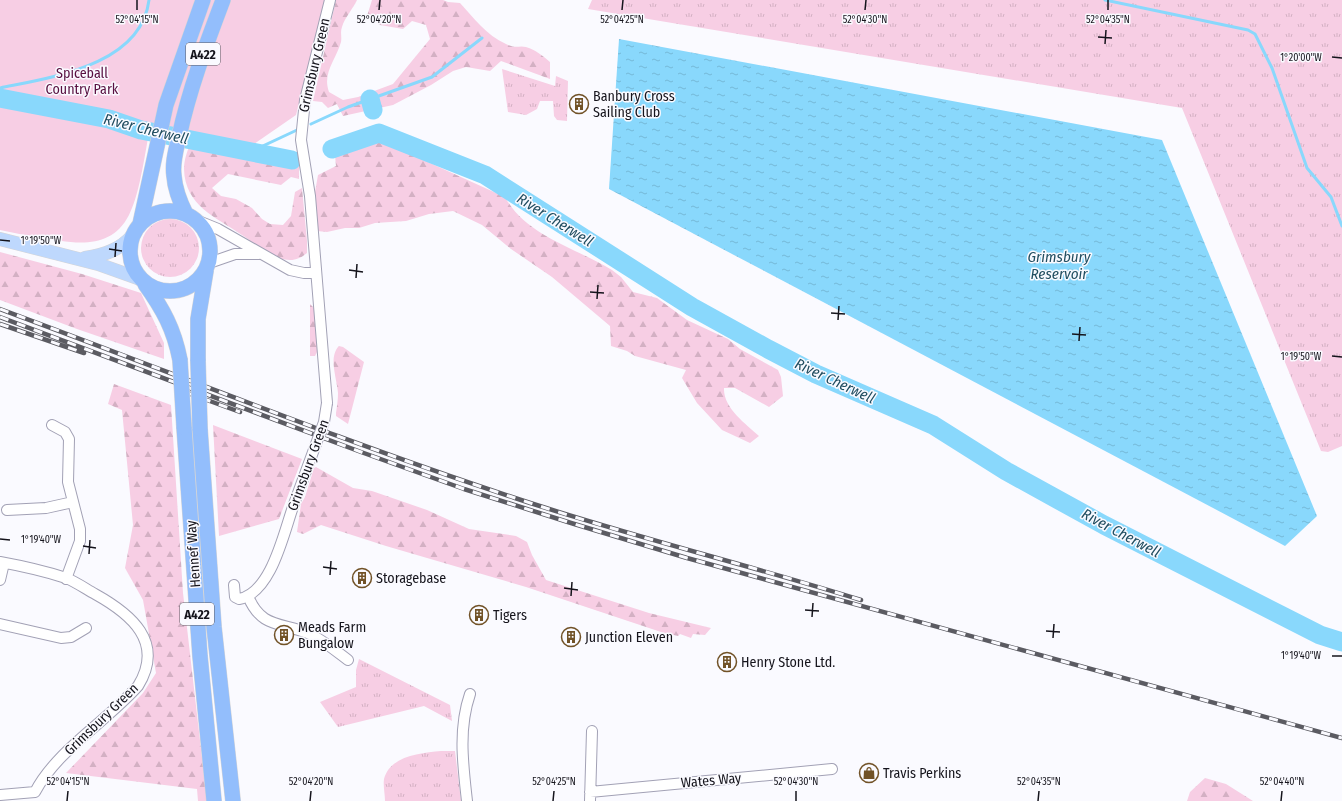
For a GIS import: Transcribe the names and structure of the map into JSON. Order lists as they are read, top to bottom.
{
  "streets": {
    "highway": ["A422", "Hennef Way"],
    "street": ["Grimsbury Green", "Wates Way"]
  },
  "crossings": [
    ["A422", "Hennef Way"]
  ],
  "water": ["River Cherwell", "Grimsbury Reservoir"],
  "parks": ["Spiceball Country Park"],
  "places": {
    "building": [
      "Banbury Cross Sailing Club",
      "Storagebase",
      "Tigers",
      "Meads Farm Bungalow",
      "Junction Eleven",
      "Henry Stone Ltd."
    ],
    "shop": ["Travis Perkins"]
  },
  "coordinates": [
    "52°04'15\"N",
    "52°04'20\"N",
    "52°04'25\"N",
    "52°04'30\"N",
    "52°04'35\"N",
    "1°20'00\"W",
    "1°19'50\"W",
    "1°19'40\"W",
    "52°04'40\"N"
  ]
}
